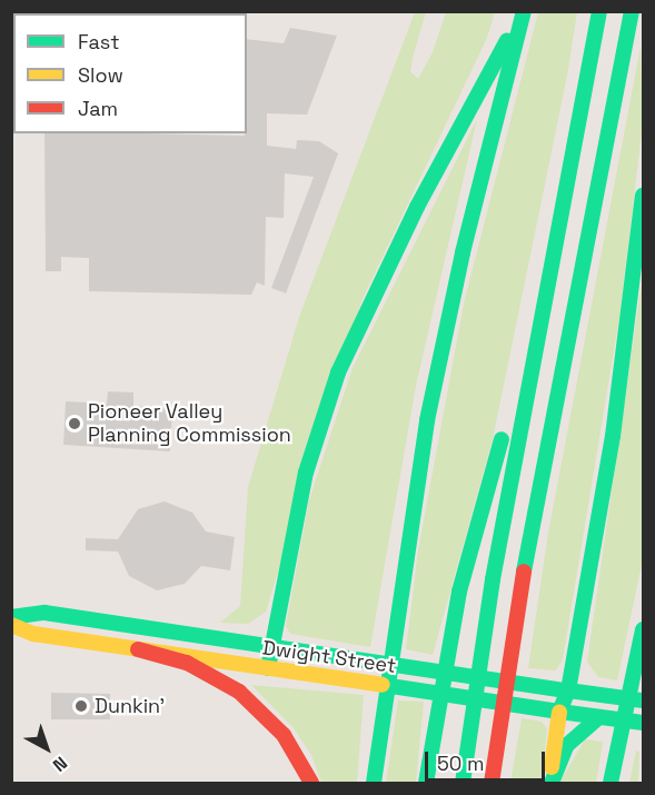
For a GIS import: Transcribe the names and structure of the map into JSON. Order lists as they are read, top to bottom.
{
  "streets": {
    "main road": ["Dwight Street"]
  },
  "places": ["Pioneer Valley Planning Commission", "Dunkin'"],
  "legend": ["Fast", "Slow", "Jam"],
  "scale_bar": "50 m",
  "north": "bottom right"
}
